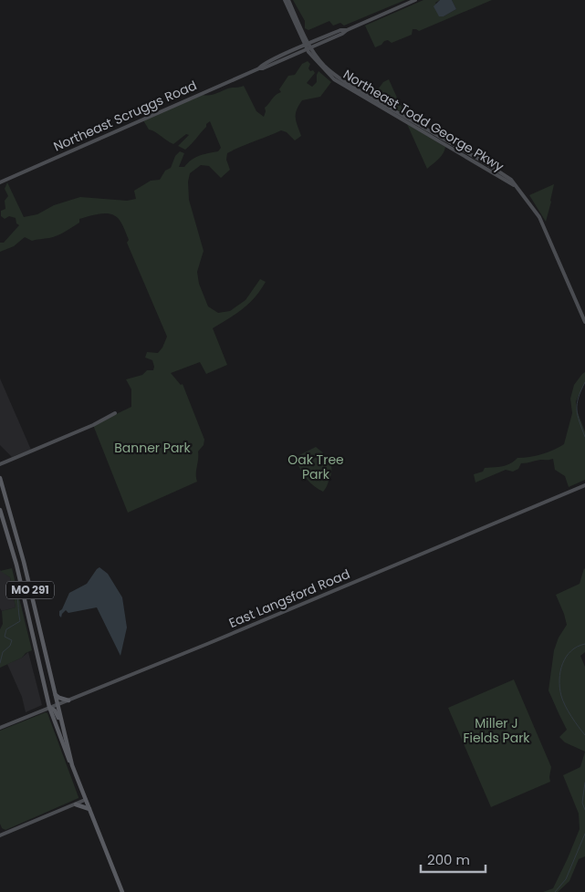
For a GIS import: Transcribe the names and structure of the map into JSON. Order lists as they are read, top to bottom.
{
  "streets": {
    "main road": ["MO 291"],
    "street": ["Northeast Scruggs Road", "Northeast Todd George Pkwy", "East Langsford Road"]
  },
  "crossings": [
    ["Northeast Scruggs Road", "Northeast Todd George Pkwy"],
    ["MO 291", "East Langsford Road"]
  ],
  "parks": ["Banner Park", "Oak Tree Park", "Miller J Fields Park"],
  "scale_bar": "200 m"
}
